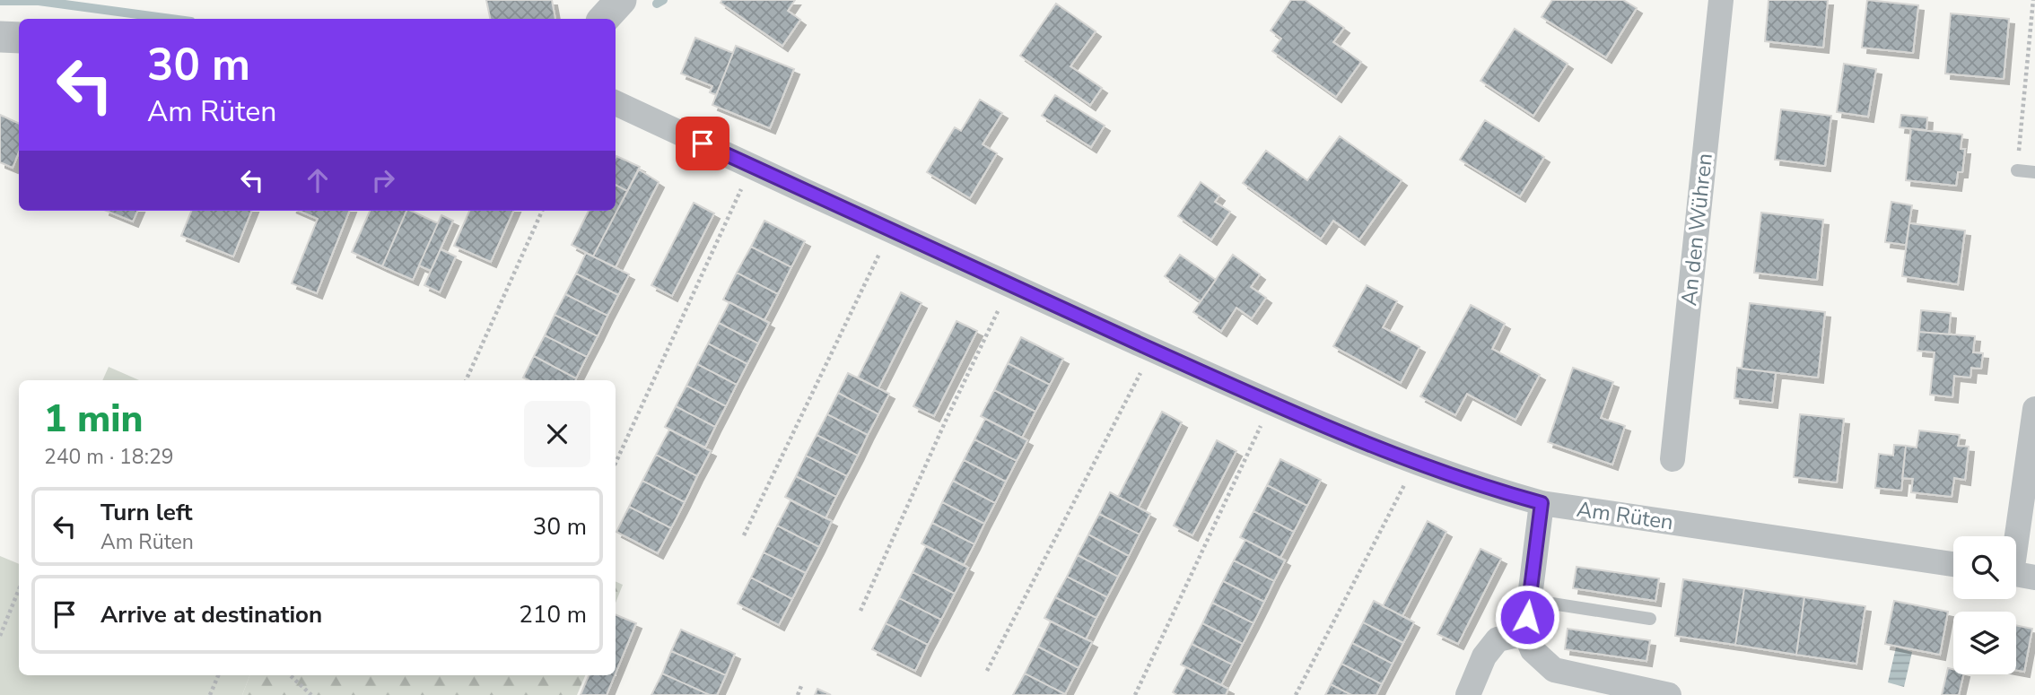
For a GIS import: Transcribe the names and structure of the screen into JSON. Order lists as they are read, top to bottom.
{
  "streets": {
    "street": ["An den Wühren", "Am Rüten"]
  },
  "page": {
    "turn": ["30 m", "Am Rüten"],
    "heading": ["1 min", "240 m · 18:29"],
    "list": [
      {
        "name": "Turn left",
        "note": "Am Rüten",
        "value": "30 m"
      },
      {
        "name": "Arrive at destination",
        "value": "210 m"
      }
    ]
  }
}
